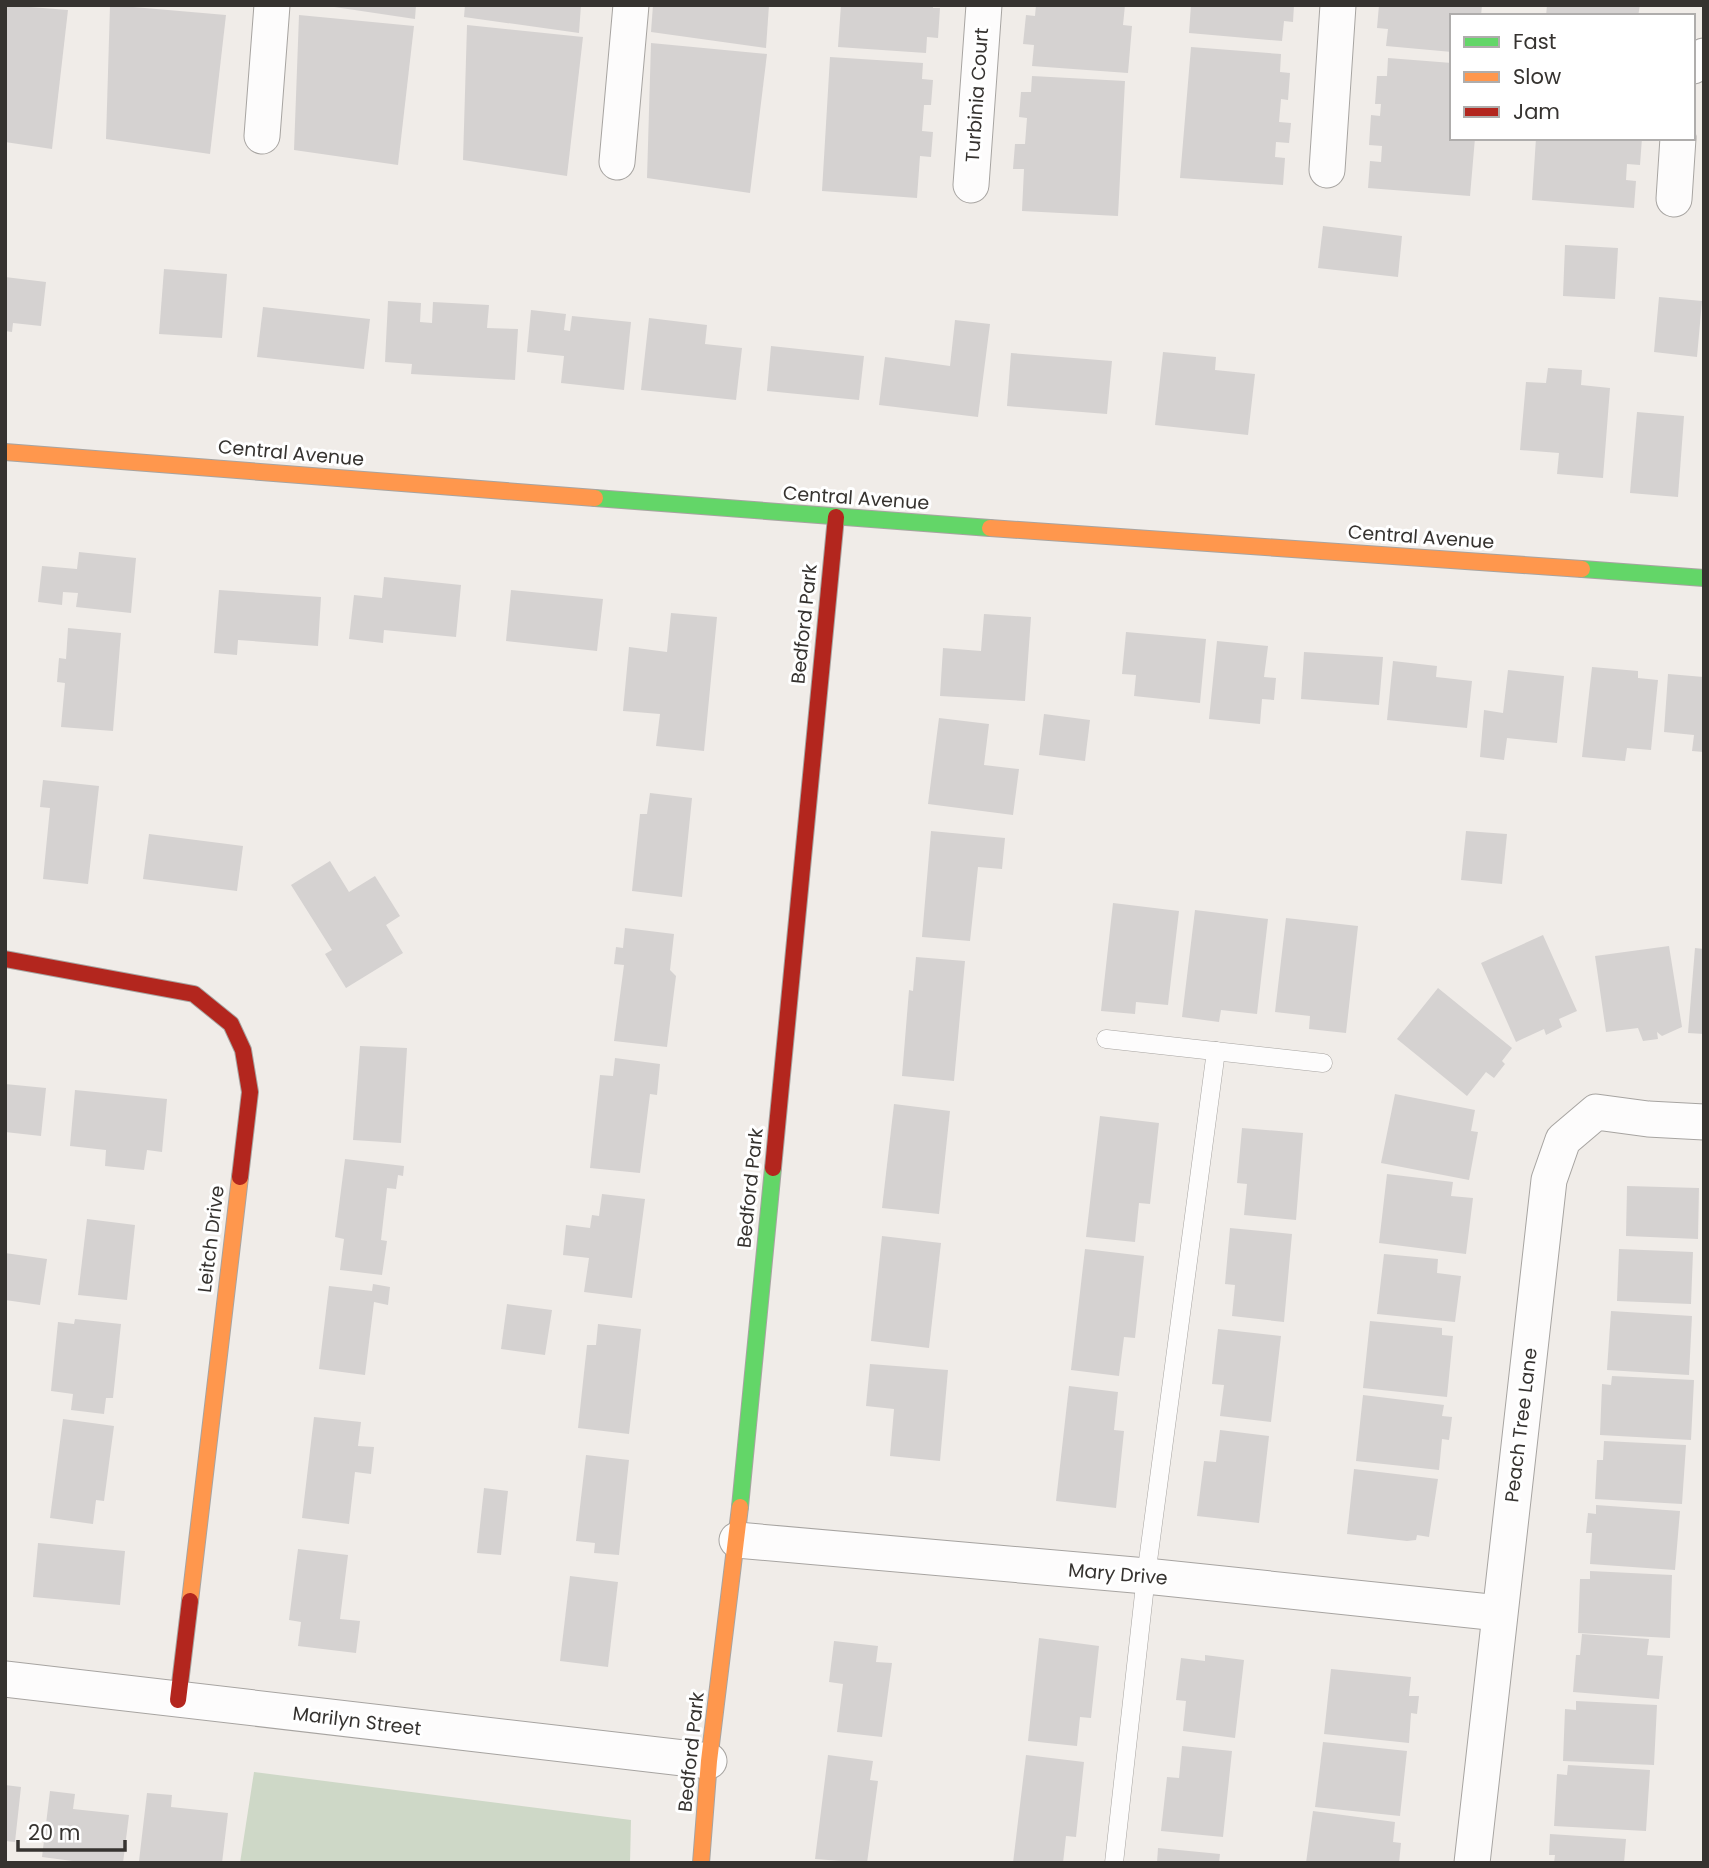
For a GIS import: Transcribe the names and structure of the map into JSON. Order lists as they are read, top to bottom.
{
  "streets": {
    "street": [
      "Turbinia Court",
      "Central Avenue",
      "Bedford Park",
      "Leitch Drive",
      "Peach Tree Lane",
      "Mary Drive",
      "Marilyn Street"
    ]
  },
  "crossings": [
    ["Central Avenue", "Bedford Park"],
    ["Bedford Park", "Mary Drive"],
    ["Bedford Park", "Marilyn Street"],
    ["Leitch Drive", "Marilyn Street"],
    ["Peach Tree Lane", "Mary Drive"]
  ],
  "legend": ["Fast", "Slow", "Jam"],
  "scale_bar": "20 m"
}
